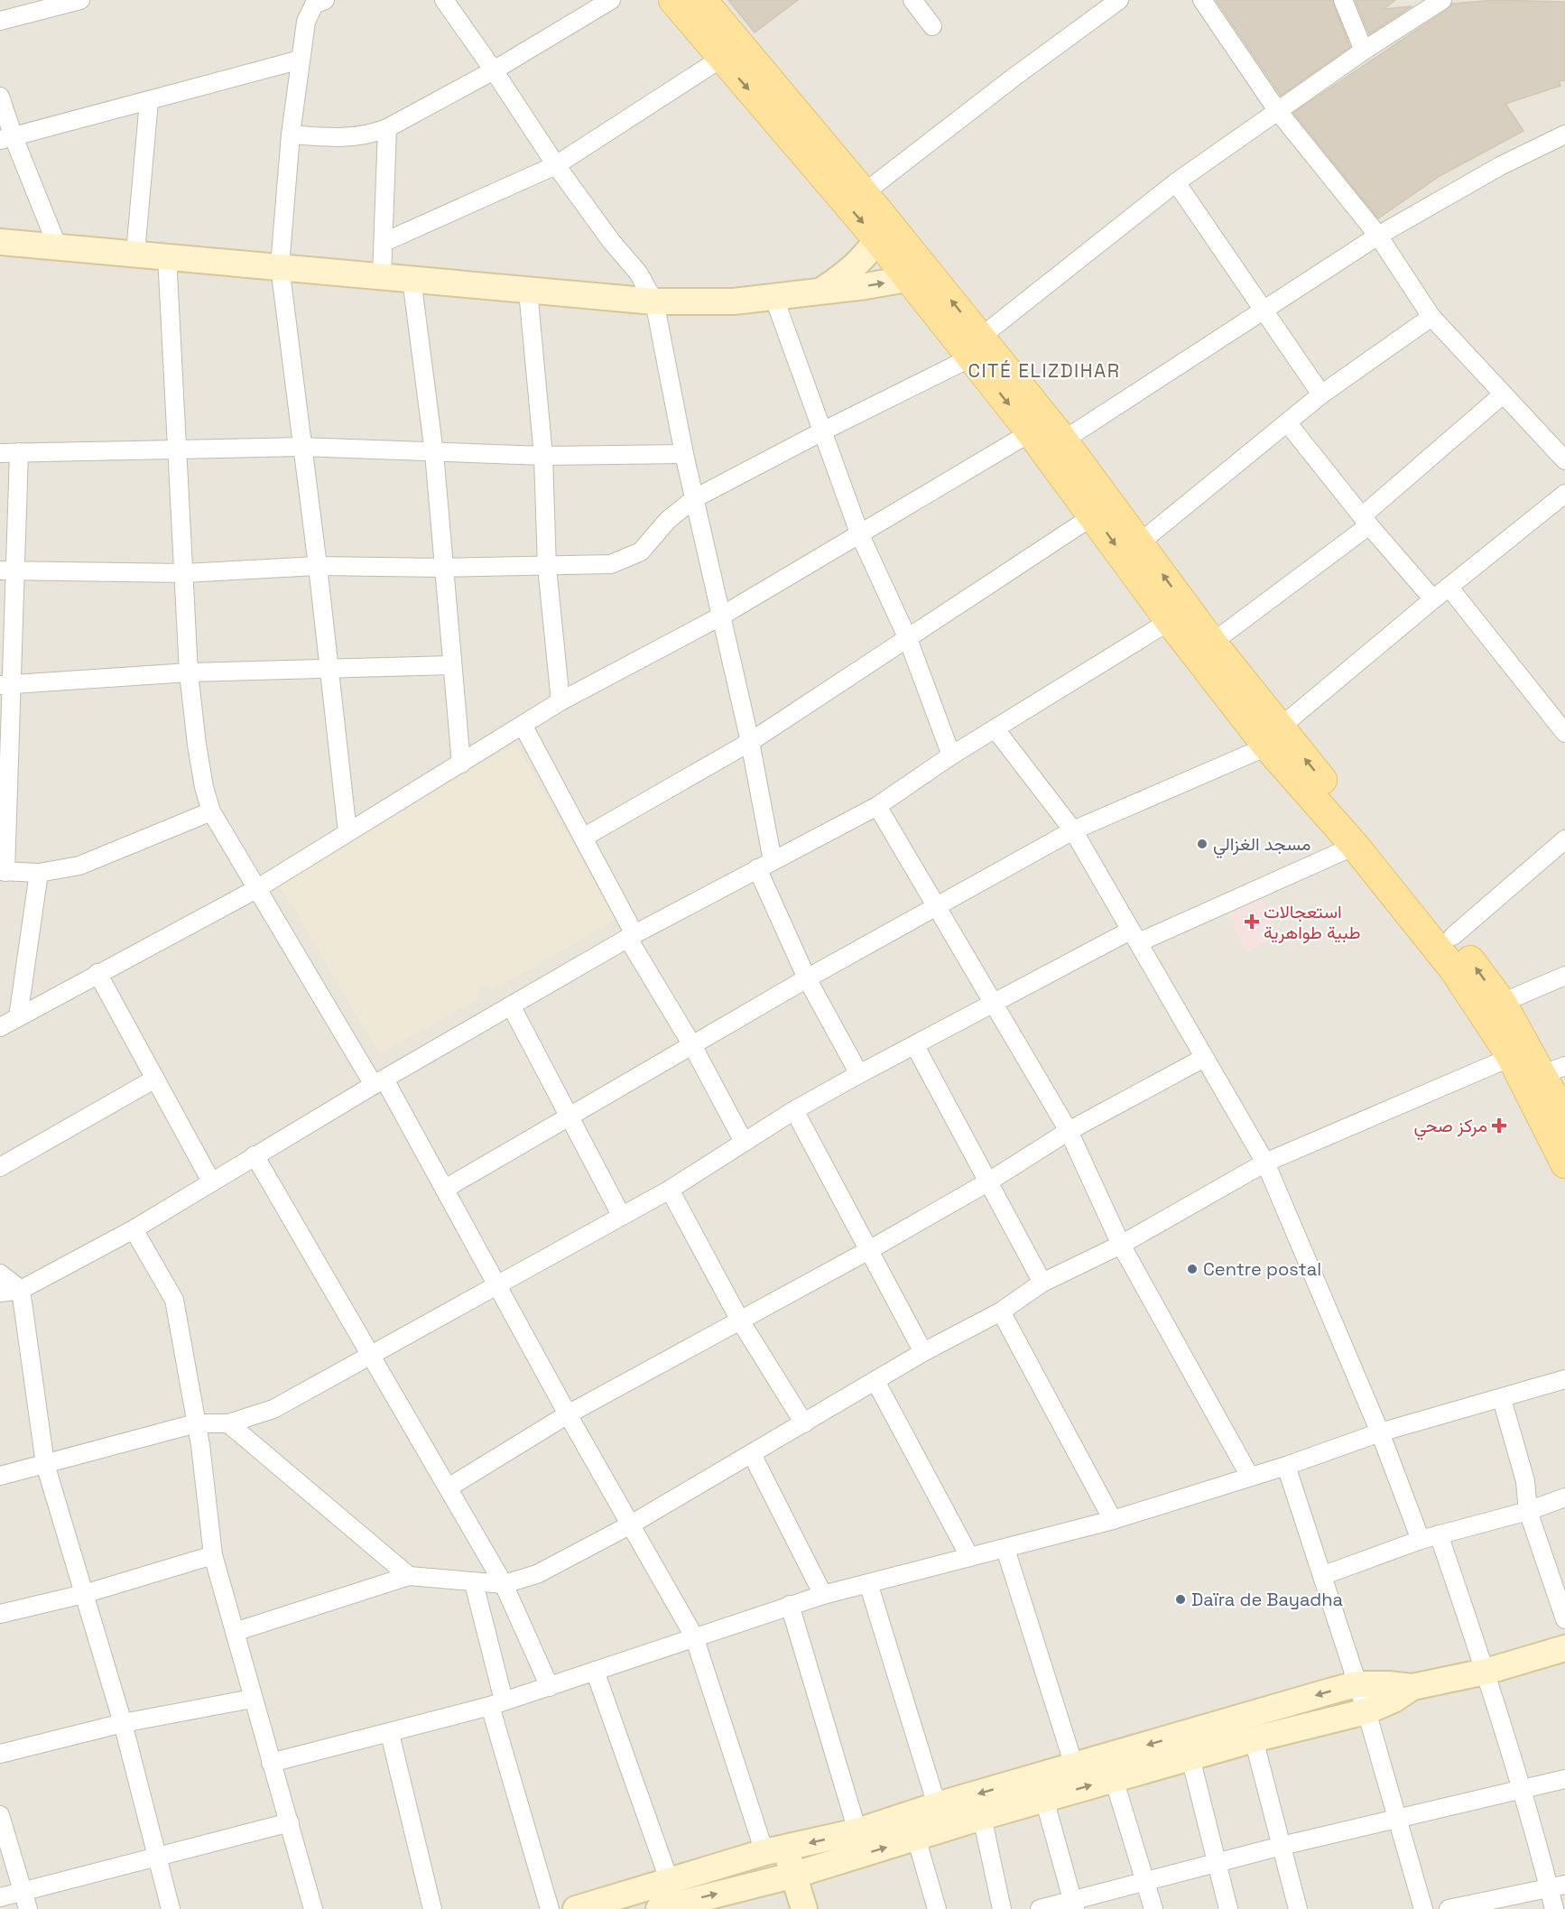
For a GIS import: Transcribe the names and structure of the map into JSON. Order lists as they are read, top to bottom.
{
  "districts": ["CITÉ ELIZDIHAR"],
  "places": {
    "other": ["مسجد الغزالي", "Centre postal", "Daïra de Bayadha"],
    "health": ["استعجالات طبية طواهرية", "مركز صحي"]
  }
}
